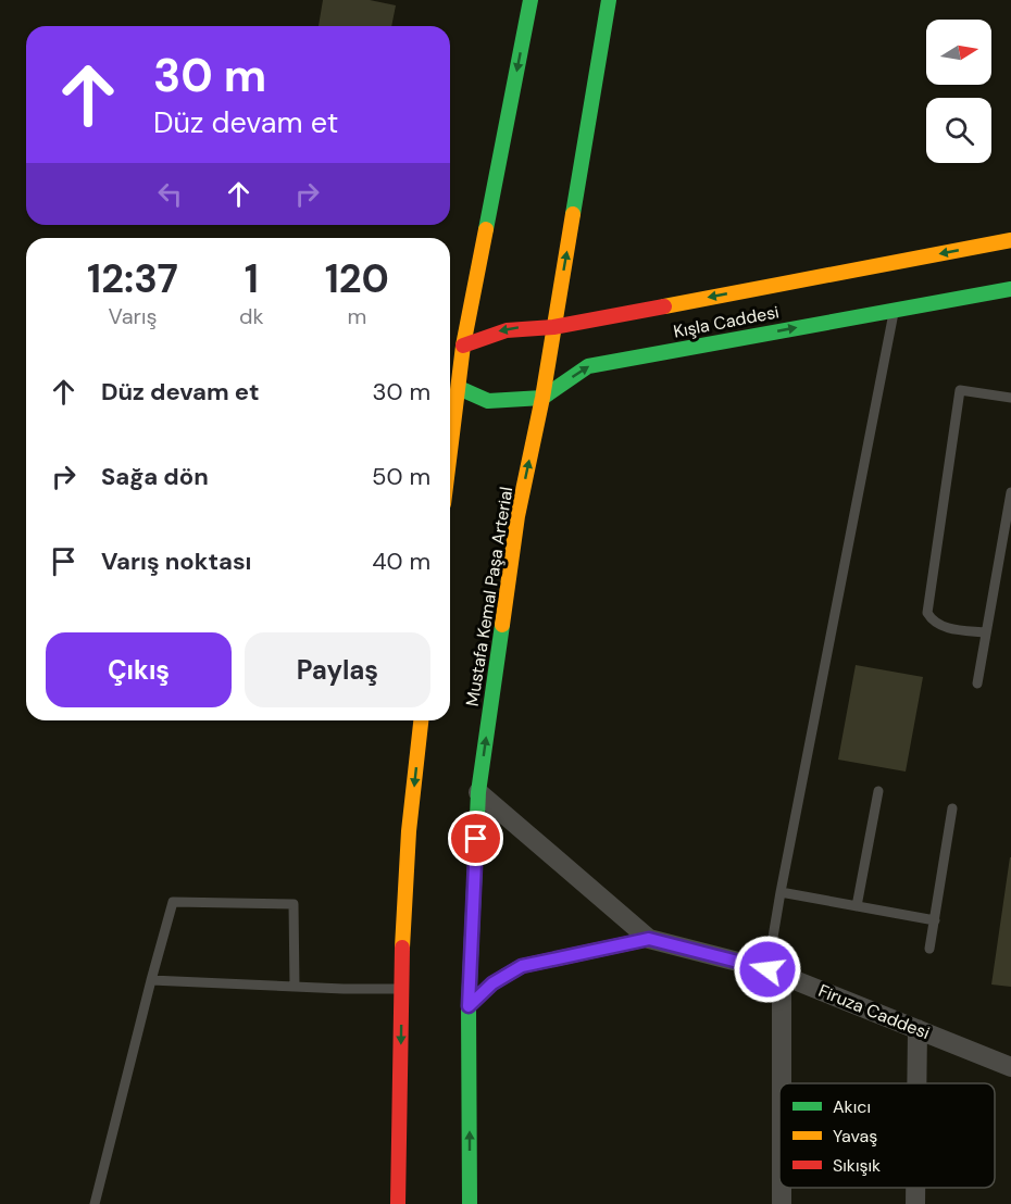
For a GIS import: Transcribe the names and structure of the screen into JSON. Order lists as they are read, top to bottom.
{
  "streets": {
    "main road": ["Kışla Caddesi", "Mustafa Kemal Paşa Arterial"],
    "street": ["Firuza Caddesi"]
  },
  "crossings": [
    ["Kışla Caddesi", "Mustafa Kemal Paşa Arterial"],
    ["Mustafa Kemal Paşa Arterial", "Firuza Caddesi"]
  ],
  "legend": ["Akıcı", "Yavaş", "Sıkışık"],
  "north": "right",
  "page": {
    "turn": ["30 m", "Düz devam et"],
    "eta": [
      "12:37",
      "Varış",
      "1",
      "dk",
      "120",
      "m"
    ],
    "list": [
      {
        "name": "Düz devam et",
        "value": "30 m"
      },
      {
        "name": "Sağa dön",
        "value": "50 m"
      },
      {
        "name": "Varış noktası",
        "value": "40 m"
      }
    ],
    "buttons": ["Çıkış", "Paylaş"]
  }
}
